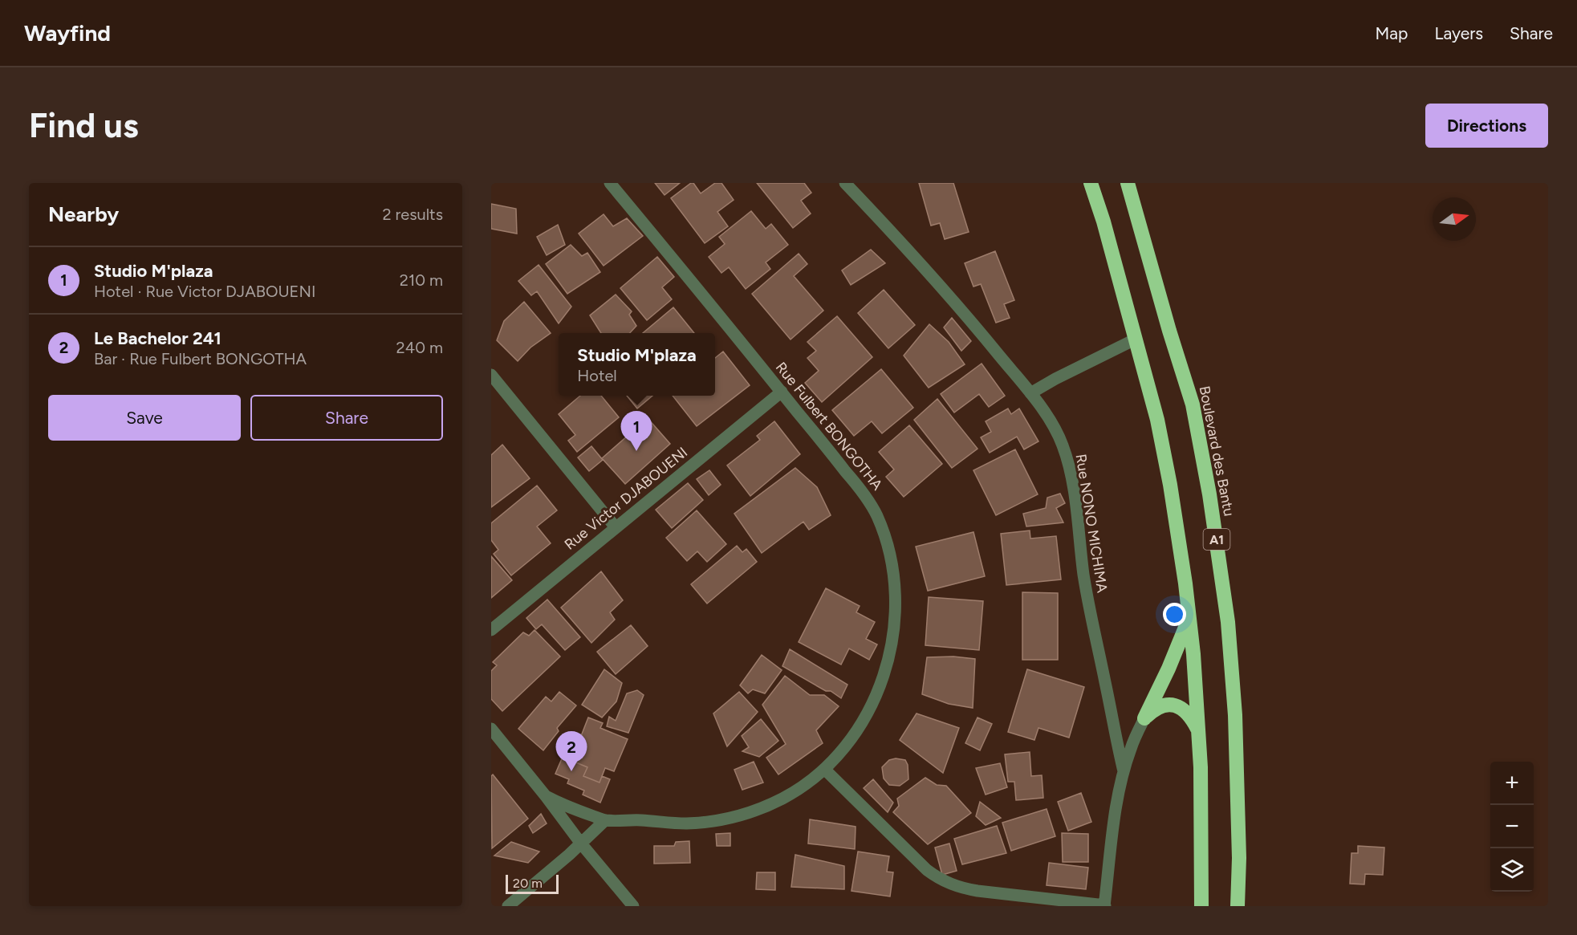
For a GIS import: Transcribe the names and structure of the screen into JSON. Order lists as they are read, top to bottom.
{
  "streets": {
    "highway": ["Boulevard des Bantu", "A1"],
    "street": ["Rue Fulbert BONGOTHA", "Rue Victor DJABOUENI", "Rue NONO MICHIMA"]
  },
  "crossings": [
    ["Rue Fulbert BONGOTHA", "Rue Victor DJABOUENI"]
  ],
  "scale_bar": "20 m",
  "north": "right",
  "page": {
    "header": "Wayfind",
    "nav": ["Map", "Layers", "Share"],
    "buttons": [
      "Directions",
      ["Save", "Share"]
    ],
    "title": "Find us",
    "heading": ["Nearby", "2 results"],
    "list": [
      {
        "mark": "1",
        "name": "Studio M'plaza",
        "note": "Hotel · Rue Victor DJABOUENI",
        "value": "210 m"
      },
      {
        "mark": "2",
        "name": "Le Bachelor 241",
        "note": "Bar · Rue Fulbert BONGOTHA",
        "value": "240 m"
      }
    ],
    "popup": ["Studio M'plaza", "Hotel"],
    "pins": ["1", "2"],
    "map_buttons": ["+", "−"],
    "scale": "20 m"
  }
}
